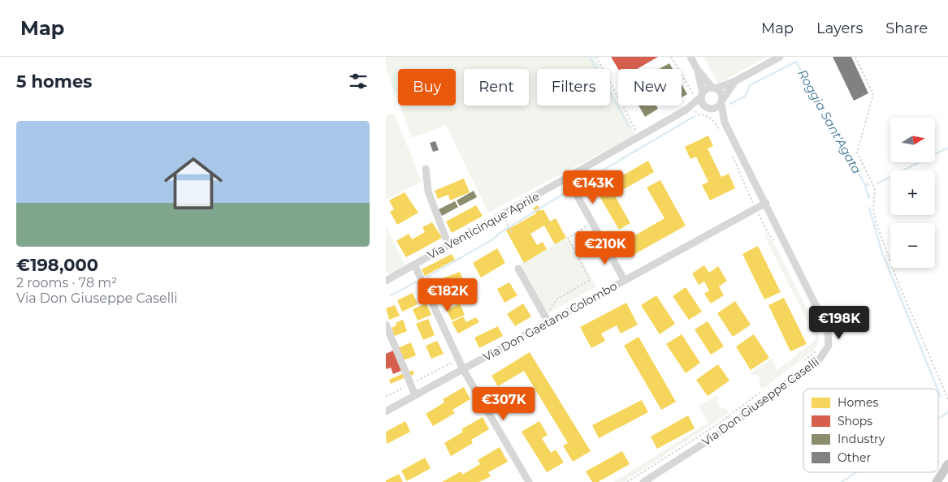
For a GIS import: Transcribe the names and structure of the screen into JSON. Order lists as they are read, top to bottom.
{
  "streets": {
    "street": ["Via Venticinque Aprile", "Via Don Gaetano Colombo", "Via Don Giuseppe Caselli"]
  },
  "crossings": [
    ["Via Venticinque Aprile", "Via Don Giuseppe Caselli"],
    ["Via Don Gaetano Colombo", "Via Don Giuseppe Caselli"]
  ],
  "water": ["Roggia Sant'Agata"],
  "legend": [
    "Homes",
    "Shops",
    "Industry",
    "Other"
  ],
  "north": "right",
  "page": {
    "header": "Map",
    "nav": ["Map", "Layers", "Share"],
    "heading": "5 homes",
    "chip": [
      "Buy",
      "Rent",
      "Filters",
      "New"
    ],
    "list": [
      {
        "name": "€198,000",
        "note": "2 rooms · 78 m² · Via Don Giuseppe Caselli"
      }
    ],
    "map_buttons": ["+", "−"],
    "price": [
      "€143K",
      "€210K",
      "€182K",
      "€198K",
      "€307K"
    ]
  }
}
